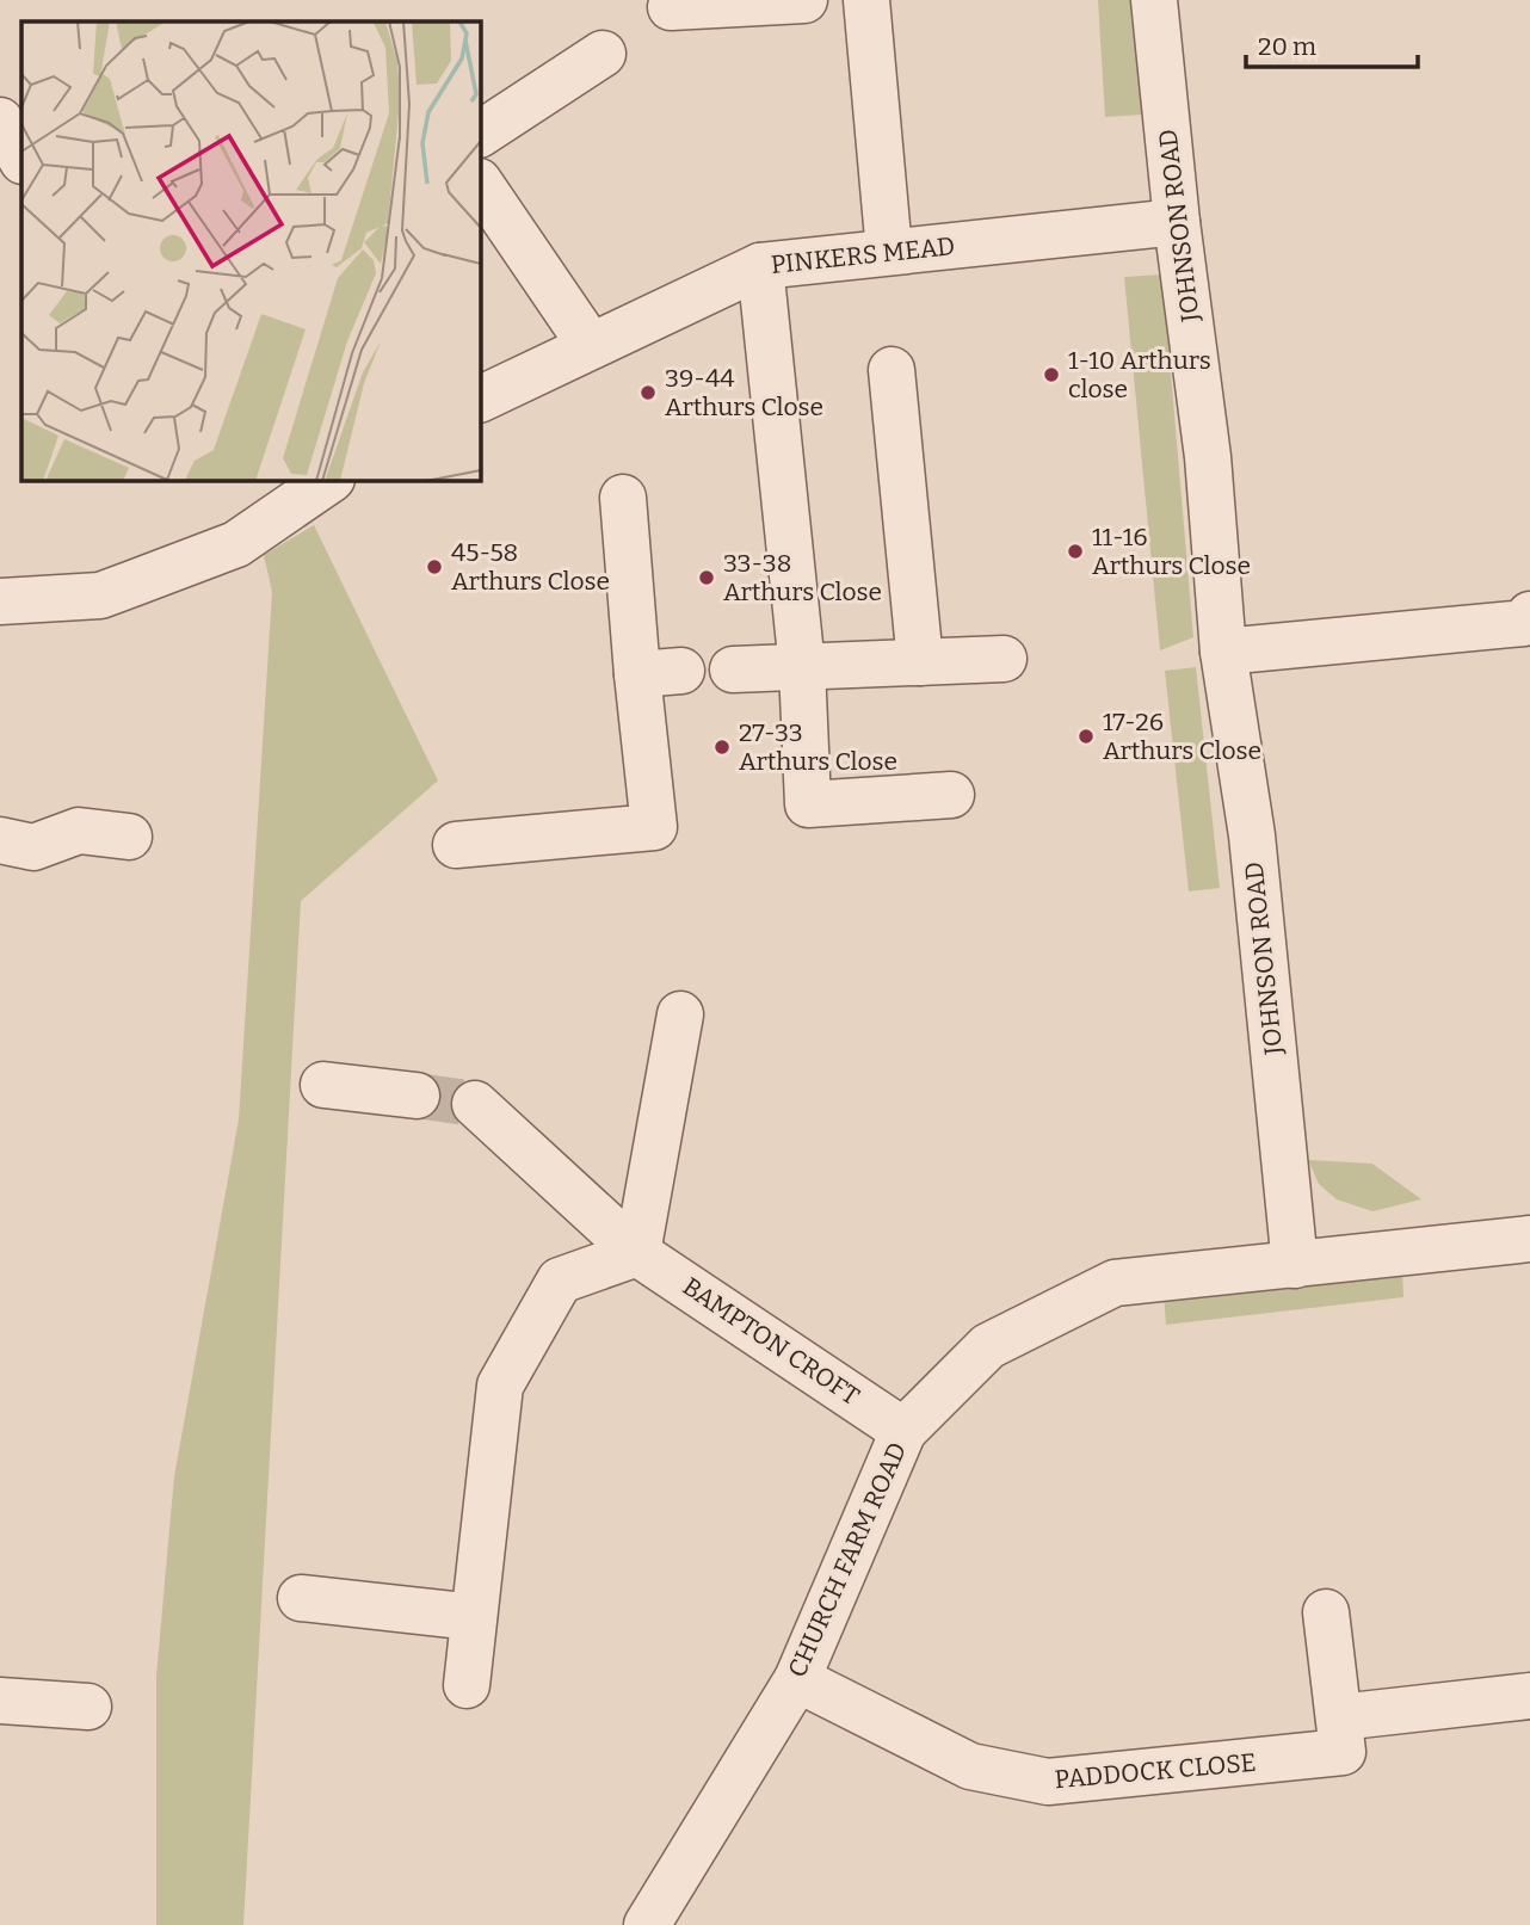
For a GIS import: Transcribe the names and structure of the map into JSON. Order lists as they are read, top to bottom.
{
  "streets": {
    "street": [
      "JOHNSON ROAD",
      "PINKERS MEAD",
      "BAMPTON CROFT",
      "CHURCH FARM ROAD",
      "PADDOCK CLOSE"
    ]
  },
  "crossings": [
    ["JOHNSON ROAD", "PINKERS MEAD"],
    ["JOHNSON ROAD", "CHURCH FARM ROAD"],
    ["BAMPTON CROFT", "CHURCH FARM ROAD"],
    ["CHURCH FARM ROAD", "PADDOCK CLOSE"]
  ],
  "places": [
    "1-10 Arthurs close",
    "39-44 Arthurs Close",
    "11-16 Arthurs Close",
    "45-58 Arthurs Close",
    "33-38 Arthurs Close",
    "17-26 Arthurs Close",
    "27-33 Arthurs Close"
  ],
  "scale_bar": "20 m"
}
